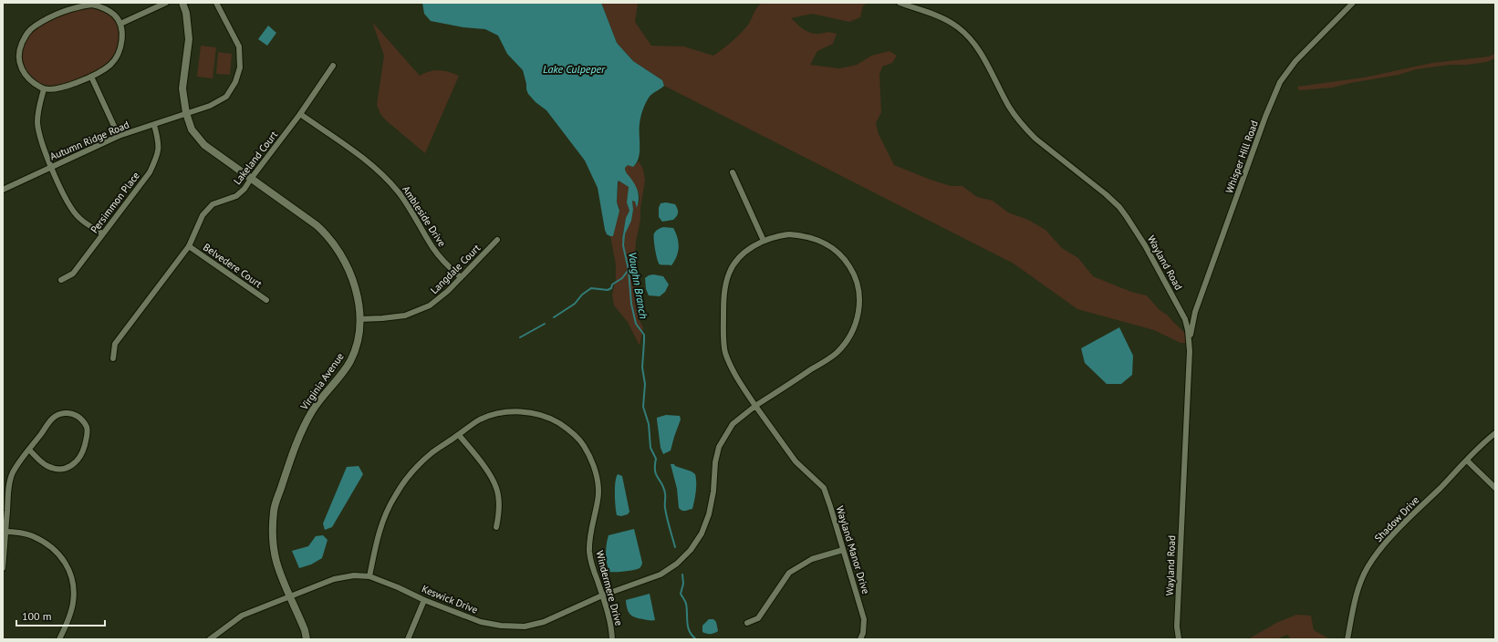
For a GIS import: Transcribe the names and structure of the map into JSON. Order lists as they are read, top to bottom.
{
  "streets": {
    "street": [
      "Autumn Ridge Road",
      "Whisper Hill Road",
      "Lakeland Court",
      "Persimmon Place",
      "Ambleside Drive",
      "Wayland Road",
      "Belvedere Court",
      "Langdale Court",
      "Virginia Avenue",
      "Shadow Drive",
      "Wayland Manor Drive",
      "Windermere Drive",
      "Keswick Drive"
    ]
  },
  "crossings": [
    ["Autumn Ridge Road", "Persimmon Place"],
    ["Autumn Ridge Road", "Virginia Avenue"],
    ["Whisper Hill Road", "Wayland Road"],
    ["Lakeland Court", "Ambleside Drive"],
    ["Lakeland Court", "Belvedere Court"],
    ["Lakeland Court", "Virginia Avenue"],
    ["Ambleside Drive", "Langdale Court"],
    ["Langdale Court", "Virginia Avenue"],
    ["Virginia Avenue", "Keswick Drive"],
    ["Wayland Manor Drive", "Keswick Drive"],
    ["Windermere Drive", "Keswick Drive"]
  ],
  "water": ["Lake Culpeper", "Vaughn Branch"],
  "scale_bar": "100 m"
}
